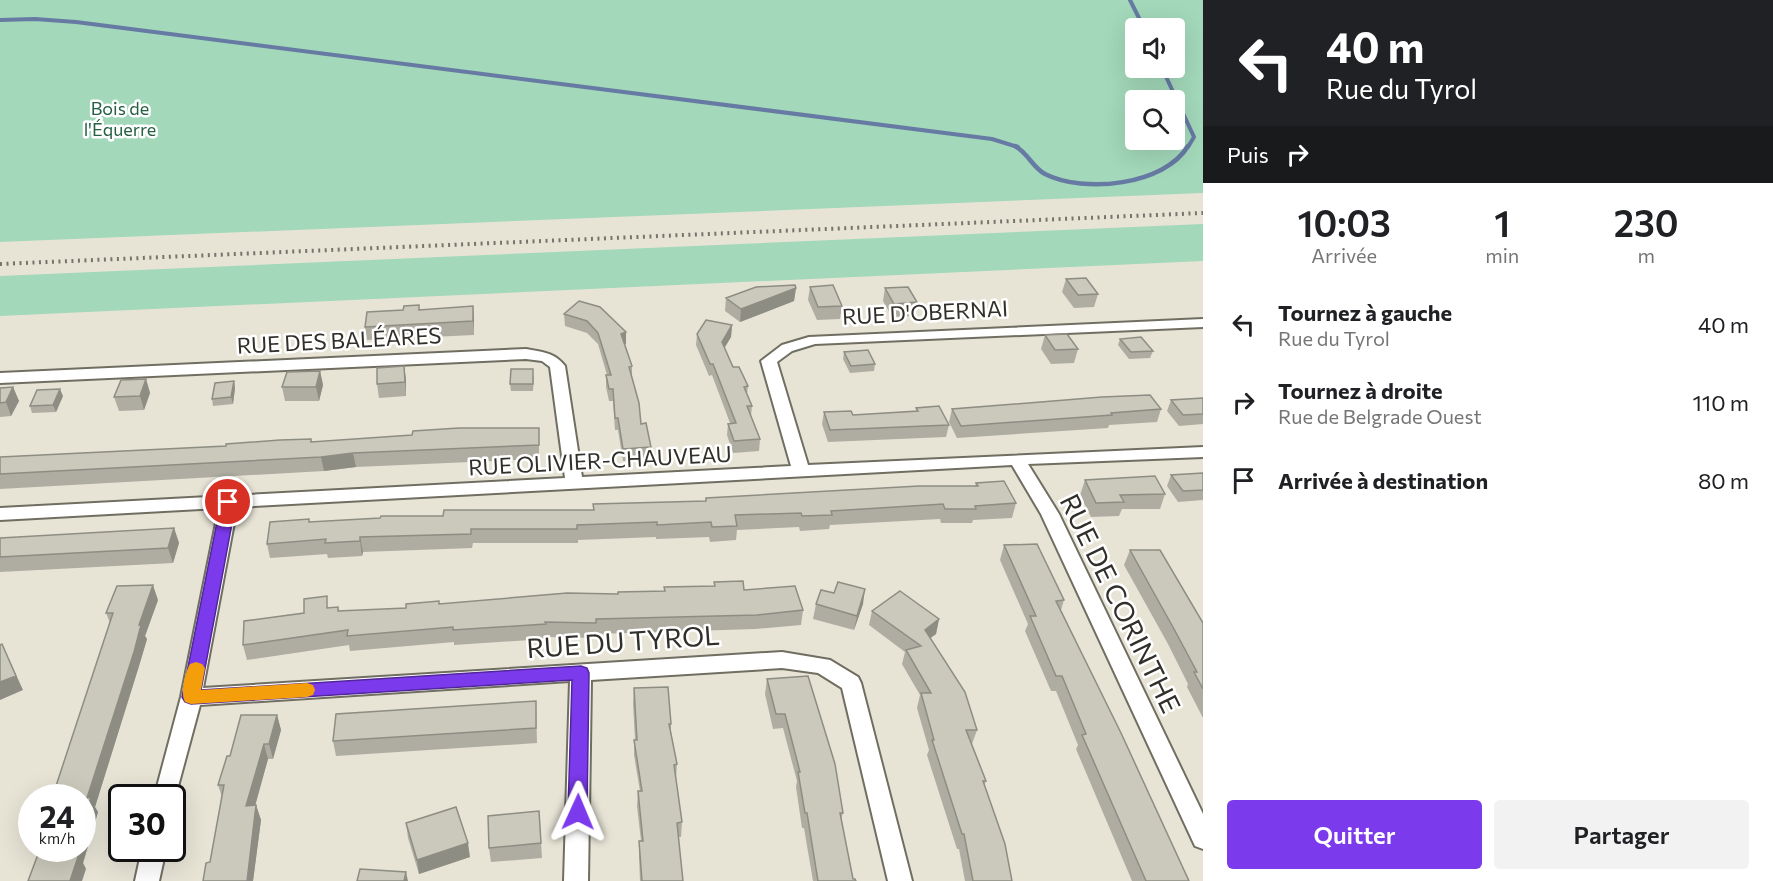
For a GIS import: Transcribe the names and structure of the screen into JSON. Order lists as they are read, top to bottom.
{
  "streets": {
    "street": [
      "RUE D'OBERNAI",
      "RUE DES BALÉARES",
      "RUE OLIVIER-CHAUVEAU",
      "RUE DE CORINTHE",
      "RUE DU TYROL"
    ]
  },
  "crossings": [
    ["RUE D'OBERNAI", "RUE OLIVIER-CHAUVEAU"],
    ["RUE DES BALÉARES", "RUE OLIVIER-CHAUVEAU"],
    ["RUE OLIVIER-CHAUVEAU", "RUE DE CORINTHE"]
  ],
  "parks": ["Bois de l'Équerre"],
  "page": {
    "turn": ["40 m", "Rue du Tyrol"],
    "then": "Puis",
    "eta": [
      "10:03",
      "Arrivée",
      "1",
      "min",
      "230",
      "m"
    ],
    "list": [
      {
        "name": "Tournez à gauche",
        "note": "Rue du Tyrol",
        "value": "40 m"
      },
      {
        "name": "Tournez à droite",
        "note": "Rue de Belgrade Ouest",
        "value": "110 m"
      },
      {
        "name": "Arrivée à destination",
        "value": "80 m"
      }
    ],
    "speed": "24 km/h",
    "limit": "30",
    "buttons": ["Quitter", "Partager"]
  }
}
